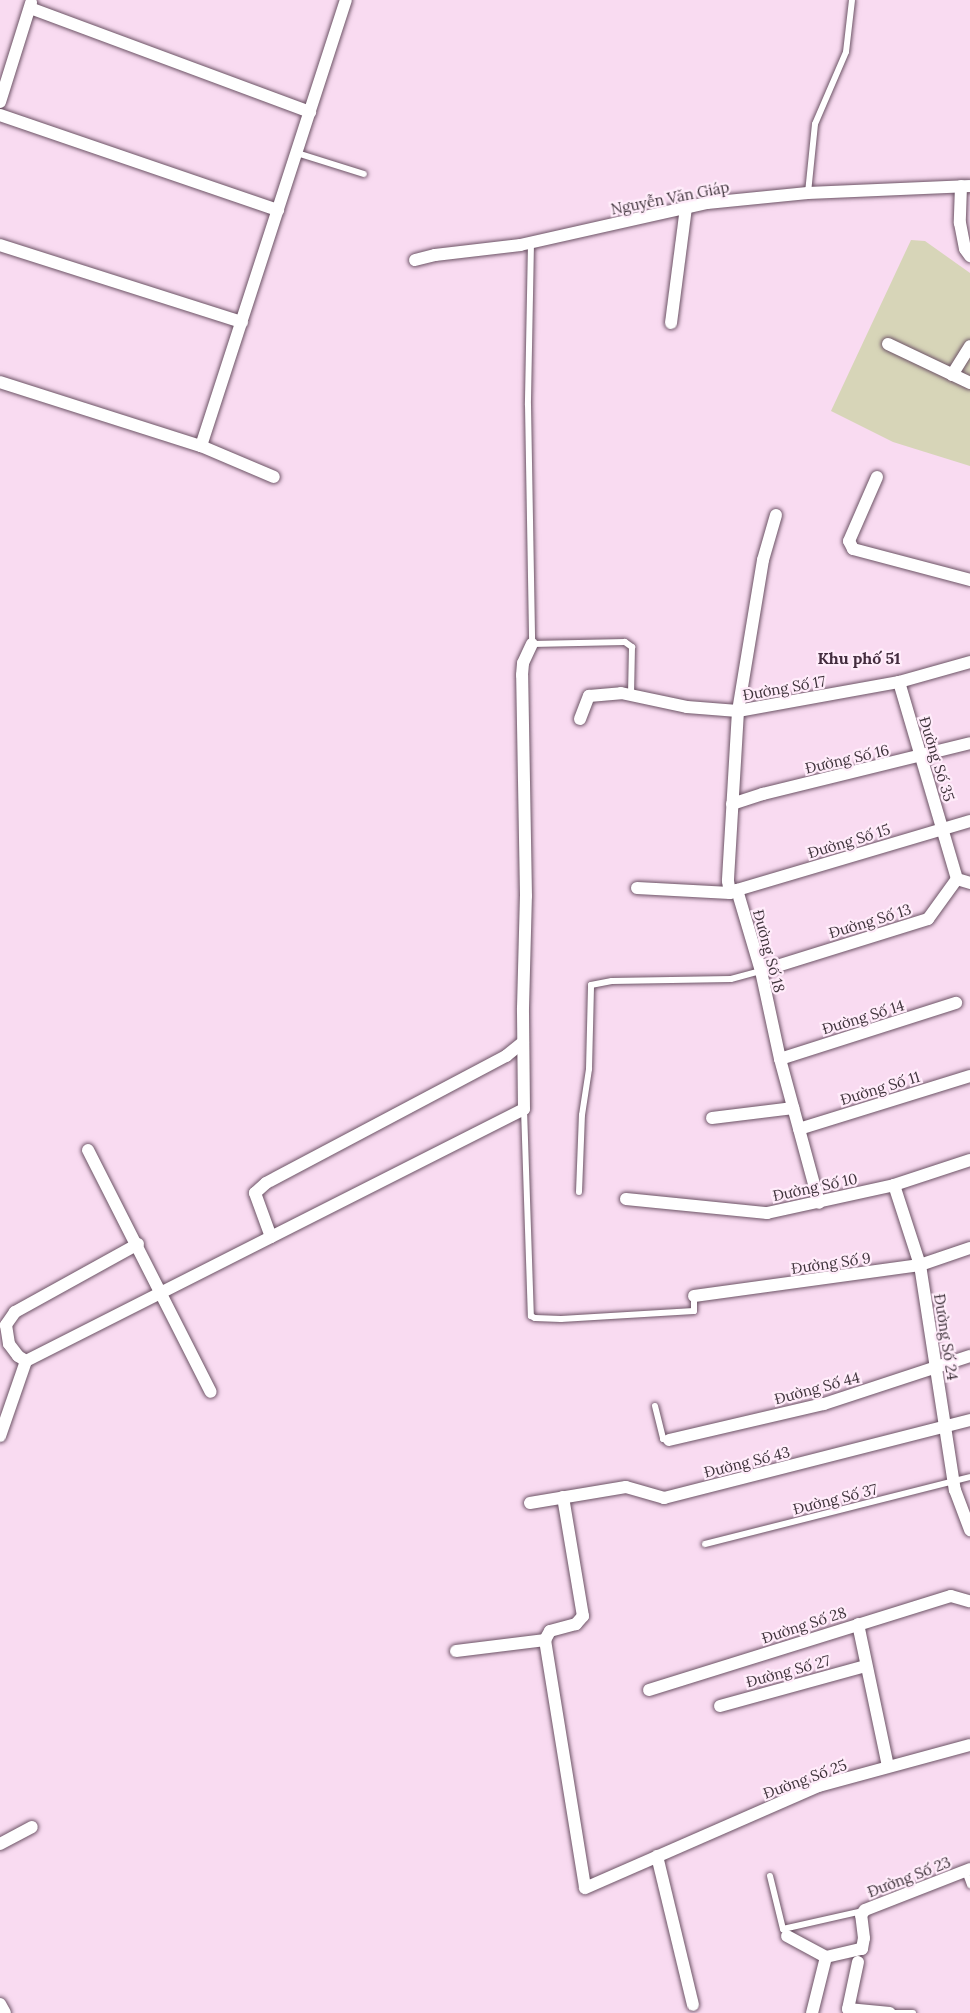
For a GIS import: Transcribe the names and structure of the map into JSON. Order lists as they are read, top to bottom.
{
  "streets": {
    "street": [
      "Nguyễn Văn Giáp",
      "Đường Số 17",
      "Đường Số 16",
      "Đường Số 35",
      "Đường Số 15",
      "Đường Số 13",
      "Đường Số 18",
      "Đường Số 14",
      "Đường Số 11",
      "Đường Số 10",
      "Đường Số 9",
      "Đường Số 24",
      "Đường Số 44",
      "Đường Số 43",
      "Đường Số 28",
      "Đường Số 27",
      "Đường Số 25",
      "Đường Số 23"
    ],
    "lane": ["Đường Số 37"]
  },
  "crossings": [
    ["Đường Số 17", "Đường Số 35"],
    ["Đường Số 17", "Đường Số 18"],
    ["Đường Số 16", "Đường Số 35"],
    ["Đường Số 16", "Đường Số 18"],
    ["Đường Số 35", "Đường Số 15"],
    ["Đường Số 35", "Đường Số 13"],
    ["Đường Số 15", "Đường Số 18"],
    ["Đường Số 13", "Đường Số 18"],
    ["Đường Số 18", "Đường Số 14"],
    ["Đường Số 18", "Đường Số 11"],
    ["Đường Số 18", "Đường Số 10"],
    ["Đường Số 10", "Đường Số 24"],
    ["Đường Số 9", "Đường Số 24"],
    ["Đường Số 24", "Đường Số 44"],
    ["Đường Số 24", "Đường Số 43"],
    ["Đường Số 24", "Đường Số 37"]
  ],
  "districts": ["Khu phố 51"]
}
